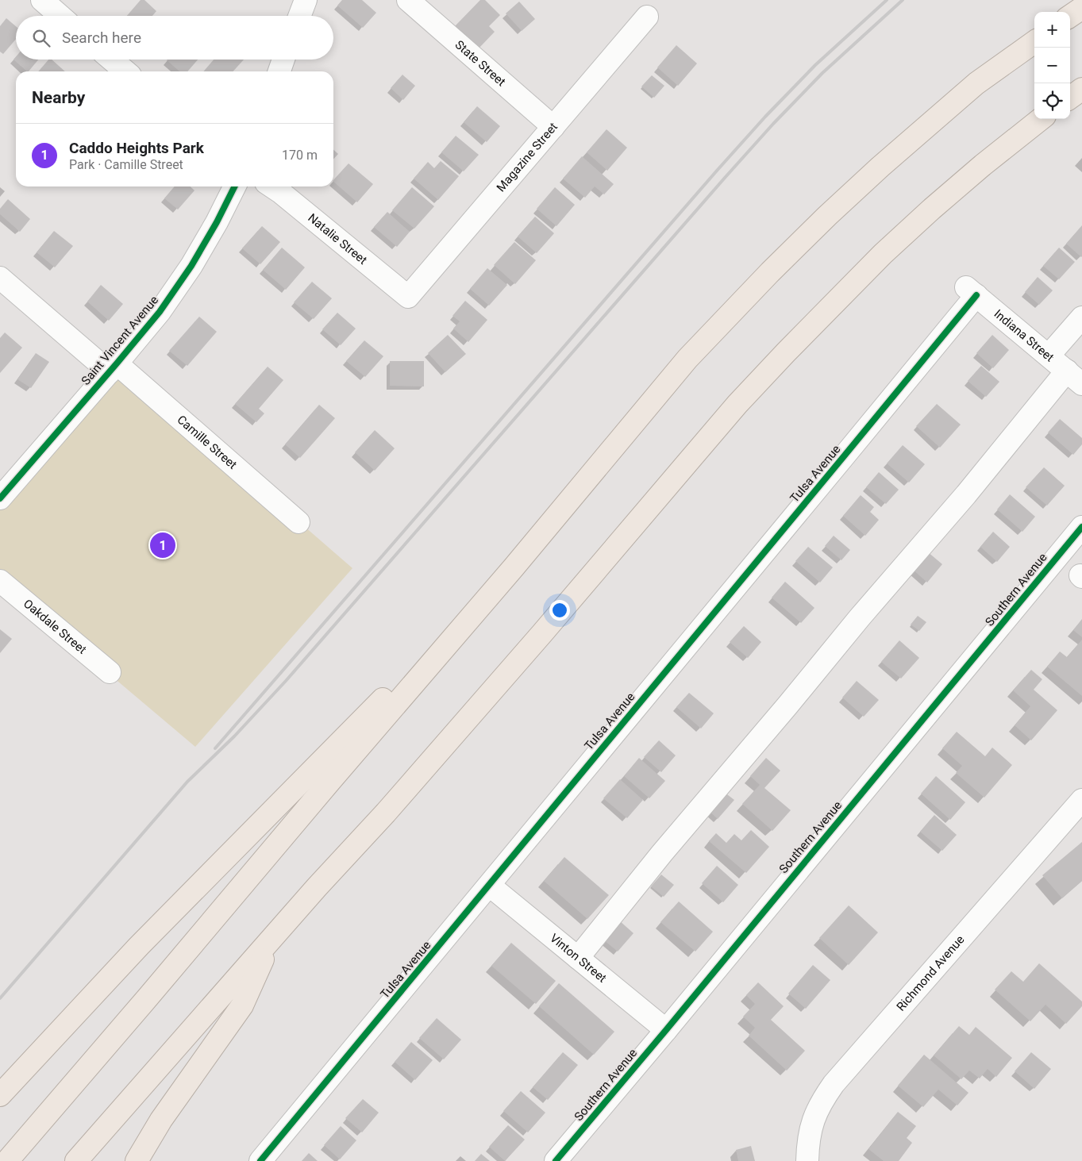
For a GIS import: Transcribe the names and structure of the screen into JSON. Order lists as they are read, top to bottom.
{
  "streets": {
    "street": [
      "State Street",
      "Magazine Street",
      "Natalie Street",
      "Indiana Street",
      "Saint Vincent Avenue",
      "Camille Street",
      "Tulsa Avenue",
      "Southern Avenue",
      "Oakdale Street",
      "Vinton Street",
      "Richmond Avenue"
    ]
  },
  "crossings": [
    ["State Street", "Magazine Street"],
    ["Magazine Street", "Natalie Street"],
    ["Indiana Street", "Tulsa Avenue"],
    ["Saint Vincent Avenue", "Camille Street"],
    ["Tulsa Avenue", "Vinton Street"],
    ["Southern Avenue", "Vinton Street"]
  ],
  "page": {
    "map_buttons": ["+", "−"],
    "search": "Search here",
    "heading": "Nearby",
    "list": [
      {
        "mark": "1",
        "name": "Caddo Heights Park",
        "note": "Park · Camille Street",
        "value": "170 m"
      }
    ],
    "pins": "1"
  }
}
